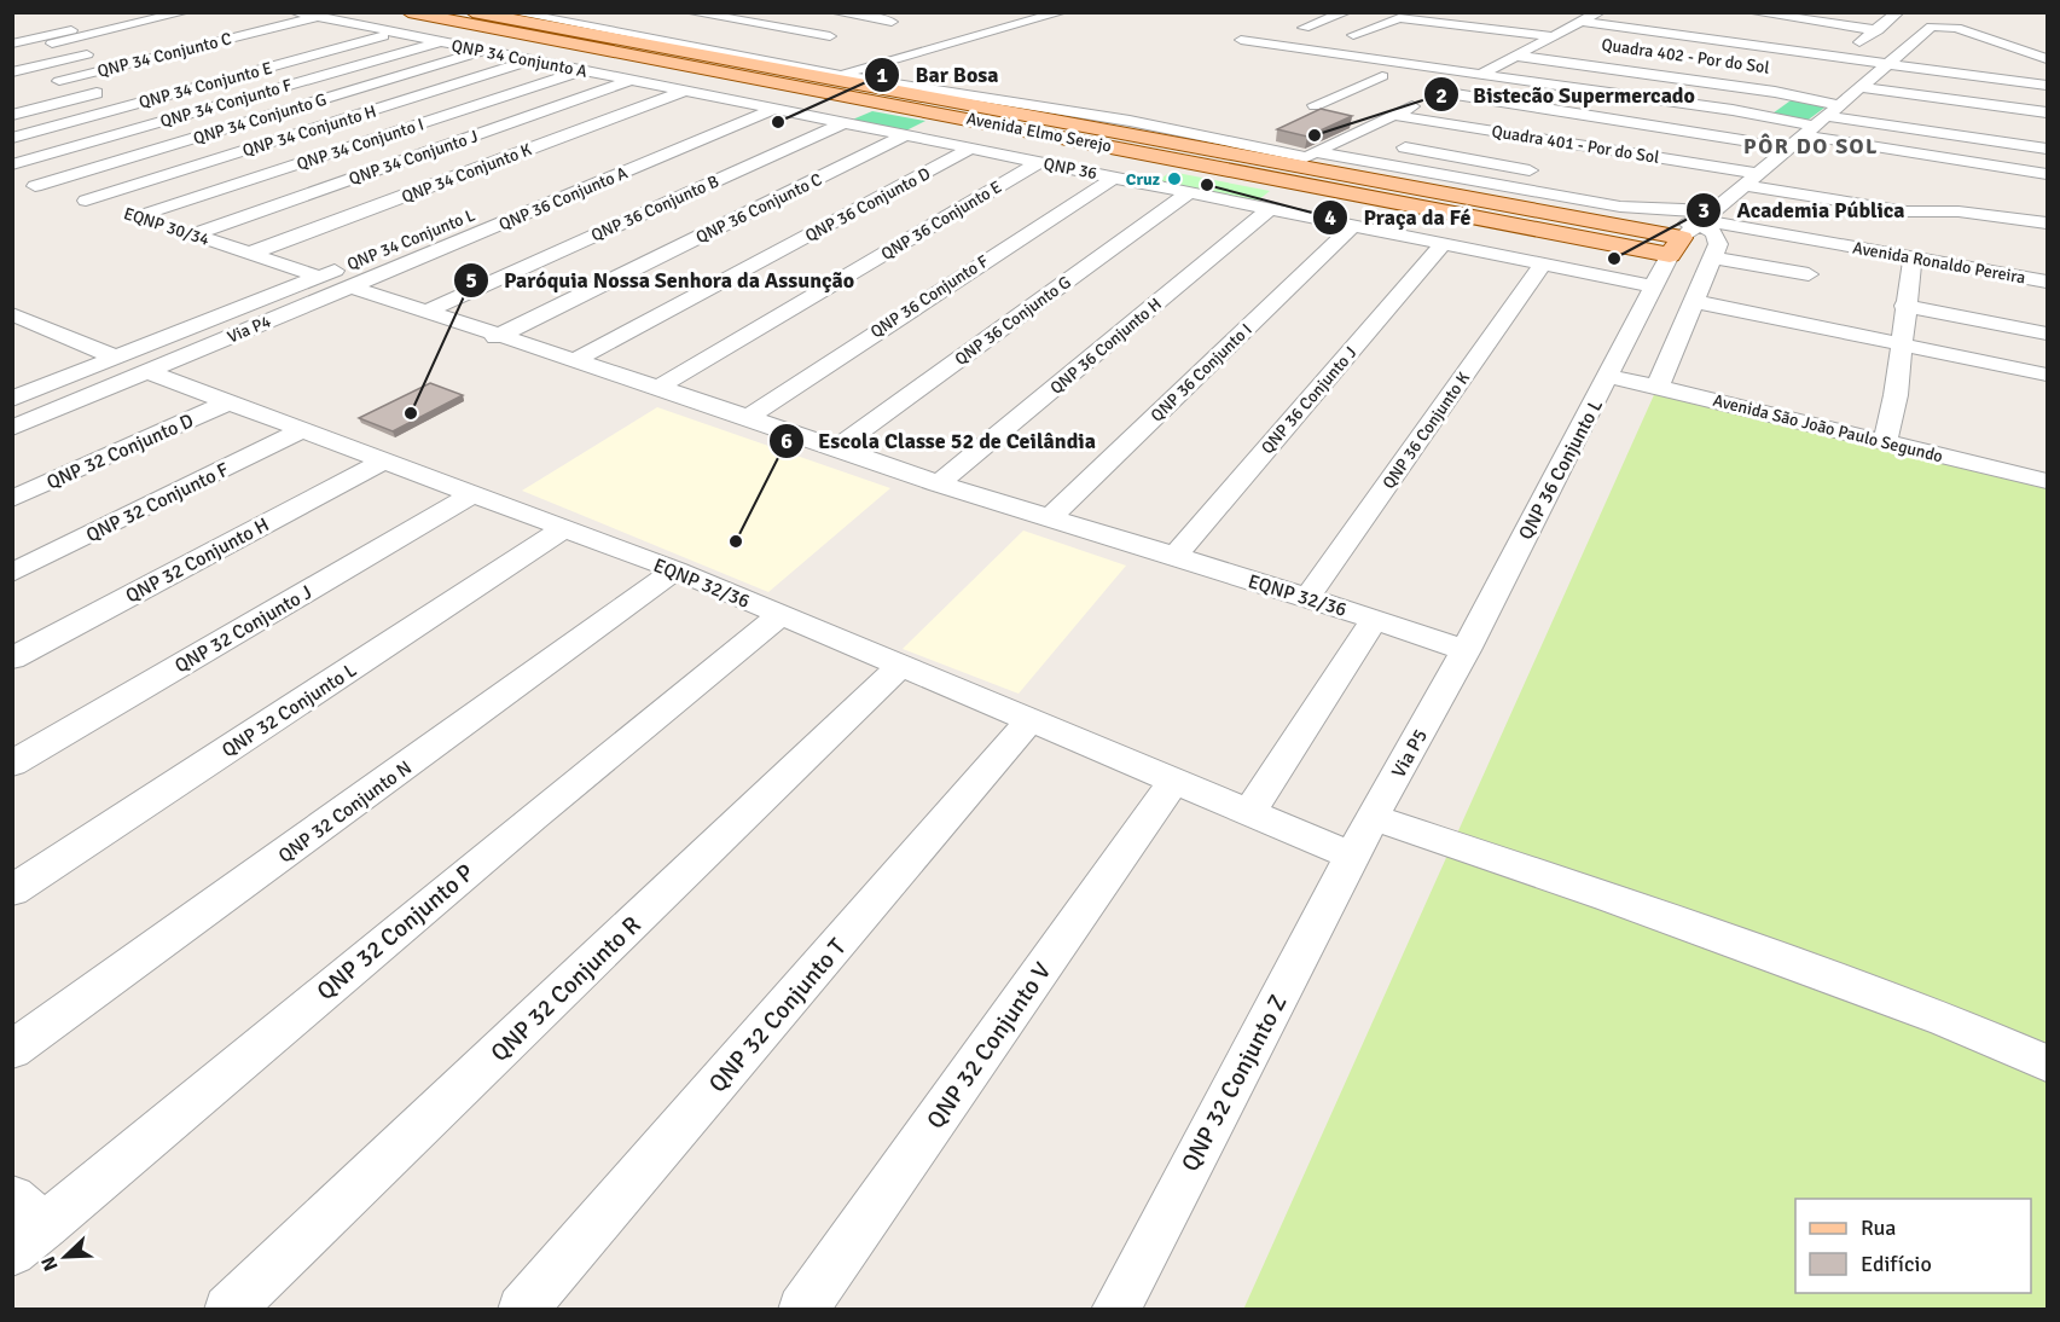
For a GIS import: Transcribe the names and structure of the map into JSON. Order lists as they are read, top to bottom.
{
  "streets": {
    "main road": ["Avenida Elmo Serejo"],
    "street": [
      "QNP 34 Conjunto C",
      "Quadra 402 - Por do Sol",
      "QNP 34 Conjunto A",
      "QNP 34 Conjunto E",
      "QNP 34 Conjunto F",
      "QNP 34 Conjunto G",
      "QNP 34 Conjunto H",
      "QNP 34 Conjunto I",
      "Quadra 401 - Por do Sol",
      "QNP 34 Conjunto J",
      "QNP 36",
      "QNP 34 Conjunto K",
      "QNP 36 Conjunto A",
      "QNP 36 Conjunto D",
      "QNP 36 Conjunto B",
      "QNP 36 Conjunto C",
      "QNP 36 Conjunto E",
      "EQNP 30/34",
      "QNP 34 Conjunto L",
      "Avenida Ronaldo Pereira",
      "QNP 36 Conjunto F",
      "QNP 36 Conjunto G",
      "Via P4",
      "QNP 36 Conjunto H",
      "QNP 36 Conjunto I",
      "QNP 36 Conjunto J",
      "Avenida São João Paulo Segundo",
      "QNP 36 Conjunto K",
      "QNP 32 Conjunto D",
      "QNP 36 Conjunto L",
      "QNP 32 Conjunto F",
      "QNP 32 Conjunto H",
      "EQNP 32/36",
      "QNP 32 Conjunto J",
      "QNP 32 Conjunto L",
      "Via P5",
      "QNP 32 Conjunto N",
      "QNP 32 Conjunto P",
      "QNP 32 Conjunto R",
      "QNP 32 Conjunto T",
      "QNP 32 Conjunto V",
      "QNP 32 Conjunto Z"
    ]
  },
  "crossings": [
    ["QNP 34 Conjunto C", "QNP 34 Conjunto A"],
    ["QNP 34 Conjunto A", "QNP 34 Conjunto E"],
    ["QNP 34 Conjunto A", "QNP 34 Conjunto F"],
    ["QNP 34 Conjunto A", "QNP 34 Conjunto G"],
    ["QNP 34 Conjunto A", "QNP 34 Conjunto H"],
    ["QNP 34 Conjunto A", "QNP 34 Conjunto I"],
    ["QNP 34 Conjunto A", "QNP 34 Conjunto J"],
    ["QNP 34 Conjunto A", "QNP 36"],
    ["QNP 34 Conjunto A", "QNP 34 Conjunto K"],
    ["QNP 34 Conjunto G", "EQNP 30/34"],
    ["QNP 34 Conjunto H", "EQNP 30/34"],
    ["Avenida Elmo Serejo", "Avenida Ronaldo Pereira"],
    ["QNP 34 Conjunto I", "EQNP 30/34"],
    ["Quadra 401 - Por do Sol", "Avenida Ronaldo Pereira"],
    ["QNP 34 Conjunto J", "EQNP 30/34"],
    ["QNP 36", "QNP 36 Conjunto A"],
    ["QNP 36", "QNP 36 Conjunto D"],
    ["QNP 36", "QNP 36 Conjunto B"],
    ["QNP 36", "QNP 36 Conjunto C"],
    ["QNP 36", "QNP 36 Conjunto E"],
    ["QNP 36", "QNP 36 Conjunto F"],
    ["QNP 36", "QNP 36 Conjunto G"],
    ["QNP 36", "QNP 36 Conjunto H"],
    ["QNP 36", "QNP 36 Conjunto I"],
    ["QNP 36", "QNP 36 Conjunto J"],
    ["QNP 36", "QNP 36 Conjunto K"],
    ["QNP 36", "QNP 36 Conjunto L"],
    ["QNP 34 Conjunto K", "EQNP 30/34"],
    ["QNP 36 Conjunto A", "QNP 34 Conjunto L"],
    ["QNP 36 Conjunto A", "Via P4"],
    ["QNP 36 Conjunto A", "EQNP 32/36"],
    ["QNP 36 Conjunto D", "EQNP 32/36"],
    ["QNP 36 Conjunto B", "EQNP 32/36"],
    ["QNP 36 Conjunto C", "EQNP 32/36"],
    ["QNP 36 Conjunto E", "EQNP 32/36"],
    ["EQNP 30/34", "QNP 34 Conjunto L"],
    ["EQNP 30/34", "Via P4"],
    ["QNP 34 Conjunto L", "Via P4"],
    ["QNP 34 Conjunto L", "EQNP 32/36"],
    ["QNP 36 Conjunto F", "EQNP 32/36"],
    ["QNP 36 Conjunto G", "EQNP 32/36"],
    ["Via P4", "EQNP 32/36"],
    ["QNP 36 Conjunto H", "EQNP 32/36"],
    ["QNP 36 Conjunto I", "EQNP 32/36"],
    ["QNP 36 Conjunto J", "EQNP 32/36"],
    ["Avenida São João Paulo Segundo", "QNP 36 Conjunto L"],
    ["QNP 36 Conjunto K", "EQNP 32/36"],
    ["QNP 32 Conjunto D", "EQNP 32/36"],
    ["QNP 36 Conjunto L", "EQNP 32/36"],
    ["QNP 36 Conjunto L", "Via P5"],
    ["QNP 32 Conjunto F", "EQNP 32/36"],
    ["QNP 32 Conjunto H", "EQNP 32/36"],
    ["EQNP 32/36", "QNP 32 Conjunto J"],
    ["EQNP 32/36", "QNP 32 Conjunto L"],
    ["EQNP 32/36", "Via P5"],
    ["EQNP 32/36", "QNP 32 Conjunto N"],
    ["EQNP 32/36", "QNP 32 Conjunto P"],
    ["EQNP 32/36", "QNP 32 Conjunto R"],
    ["EQNP 32/36", "QNP 32 Conjunto T"],
    ["EQNP 32/36", "QNP 32 Conjunto V"],
    ["EQNP 32/36", "QNP 32 Conjunto Z"],
    ["Via P5", "QNP 32 Conjunto Z"]
  ],
  "districts": ["PÔR DO SOL"],
  "places": [
    "Bar Bosa",
    "Bistecão Supermercado",
    "Cruz",
    "Praça da Fé",
    "Academia Pública",
    "Paróquia Nossa Senhora da Assunção",
    "Escola Classe 52 de Ceilândia"
  ],
  "legend": ["Rua", "Edifício"],
  "north": "bottom left"
}
